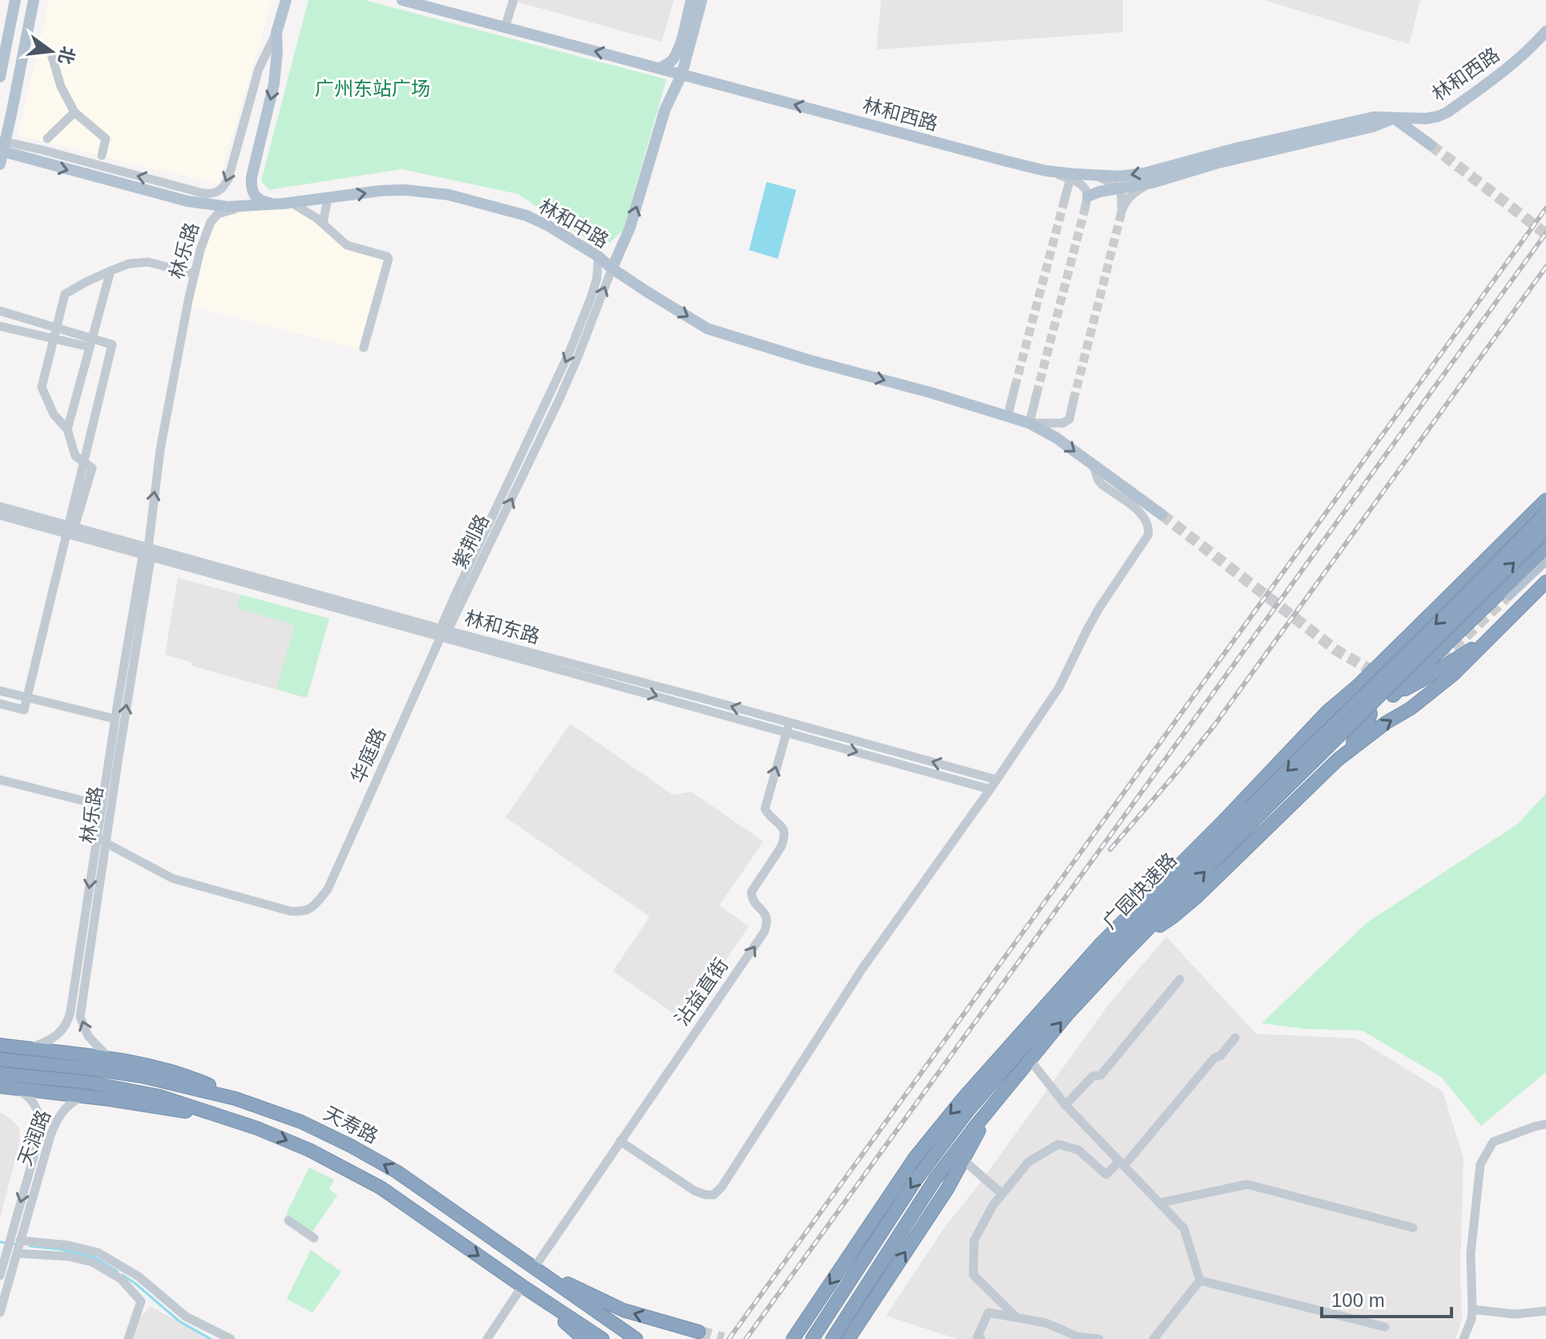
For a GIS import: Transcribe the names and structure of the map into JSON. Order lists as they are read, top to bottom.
{
  "streets": {
    "highway": ["广园快速路", "天寿路"],
    "main road": ["林和西路", "林和中路", "紫荆路"],
    "street": [
      "林乐路",
      "林和东路",
      "华庭路",
      "沾益直街",
      "天润路"
    ]
  },
  "crossings": [
    ["林和西路", "紫荆路"],
    ["林和中路", "林乐路"],
    ["林和中路", "紫荆路"],
    ["林乐路", "林和东路"],
    ["林乐路", "华庭路"],
    ["紫荆路", "林和东路"],
    ["紫荆路", "华庭路"],
    ["林和东路", "华庭路"],
    ["林和东路", "沾益直街"],
    ["沾益直街", "天寿路"]
  ],
  "one_way": ["林和中路", "沾益直街", "天润路"],
  "parks": ["广州东站广场"],
  "scale_bar": "100 m",
  "north": "right"
}
